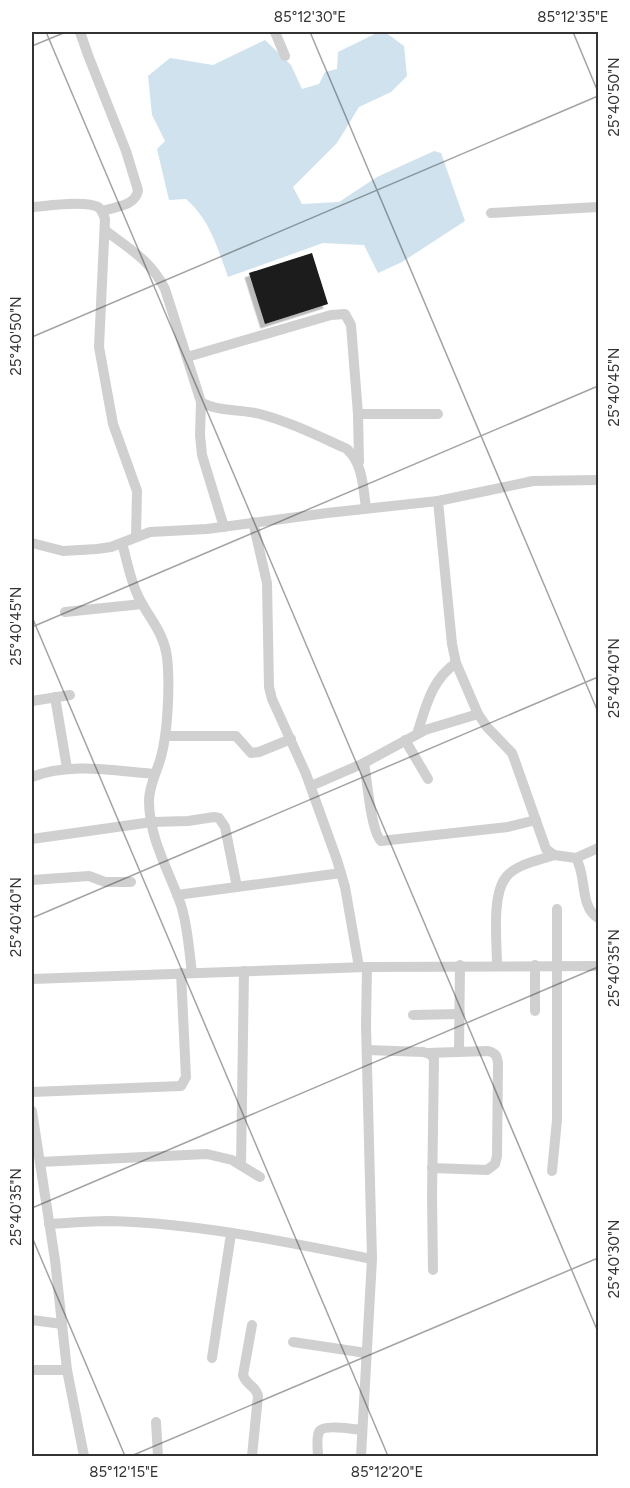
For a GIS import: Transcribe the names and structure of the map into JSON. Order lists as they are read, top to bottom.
{
  "coordinates": [
    "85°12'30\"E",
    "85°12'35\"E",
    "25°40'50\"N",
    "25°40'45\"N",
    "25°40'40\"N",
    "25°40'35\"N",
    "25°40'30\"N",
    "85°12'15\"E",
    "85°12'20\"E"
  ]
}
